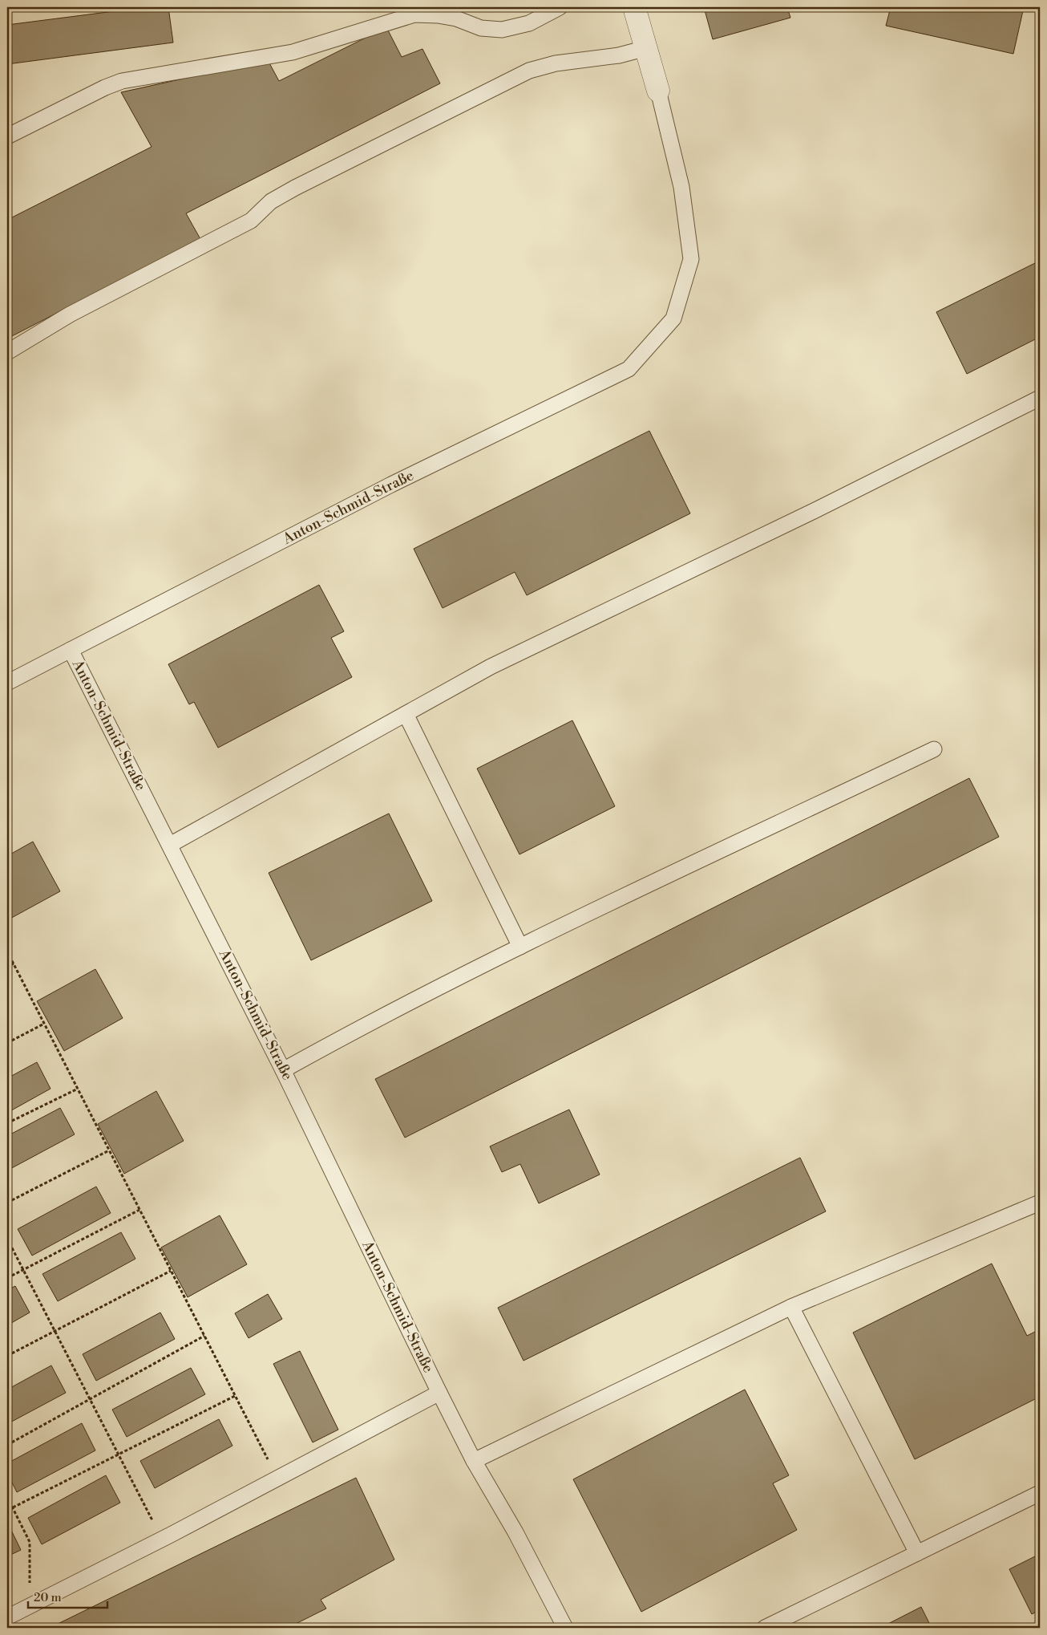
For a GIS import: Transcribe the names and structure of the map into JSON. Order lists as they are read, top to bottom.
{
  "streets": {
    "lane": ["Anton-Schmid-Straße"]
  },
  "scale_bar": "20 m"
}
